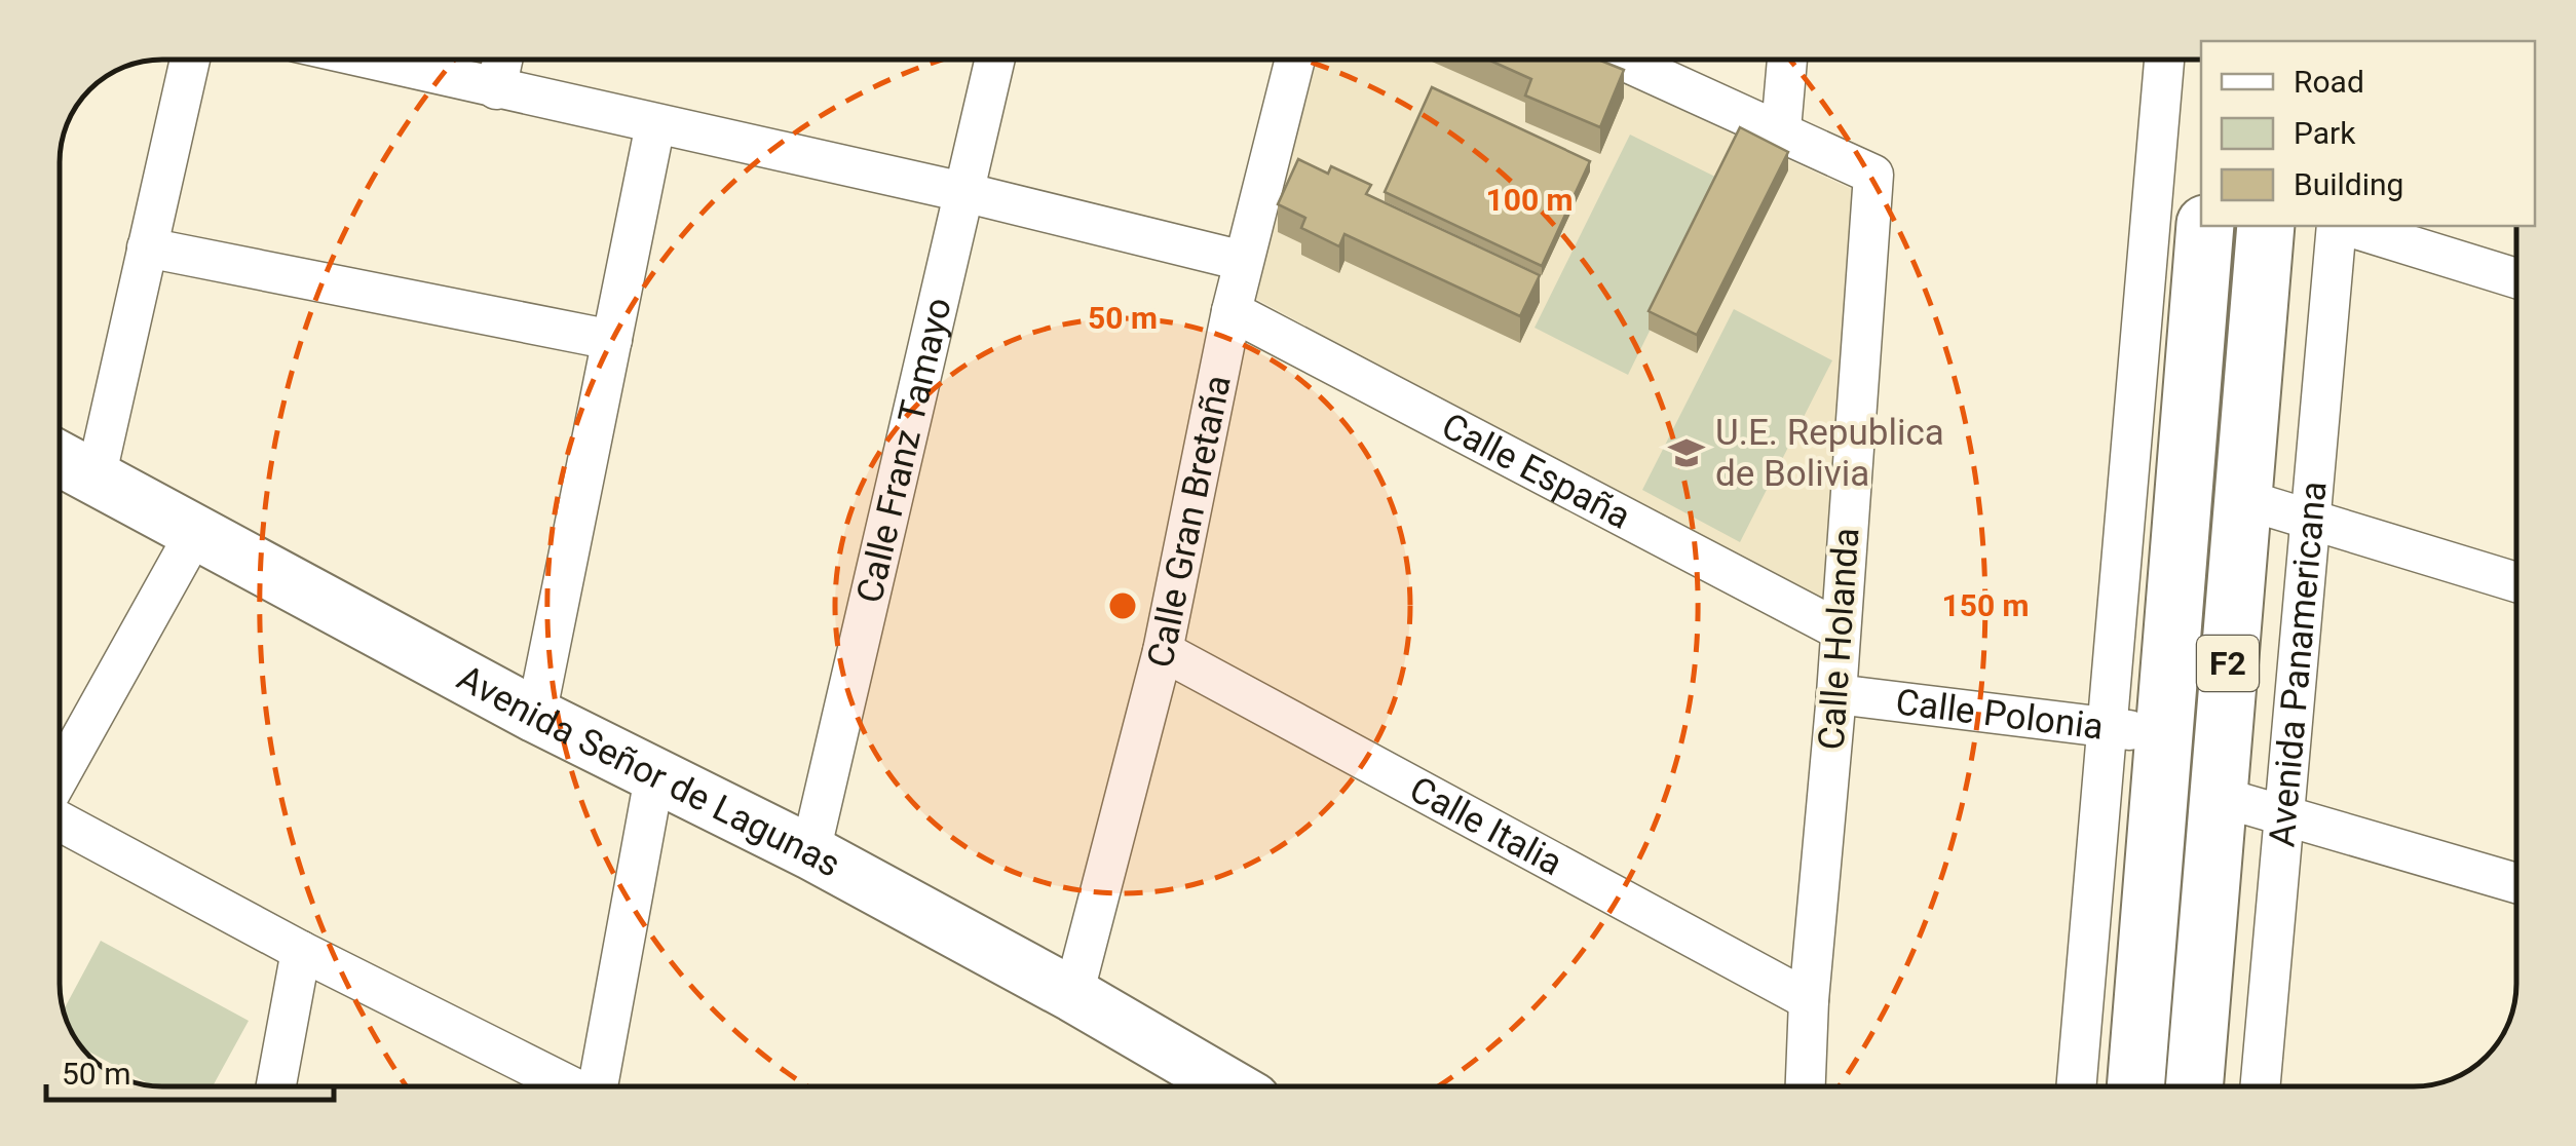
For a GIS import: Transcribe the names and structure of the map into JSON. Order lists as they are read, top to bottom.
{
  "streets": {
    "highway": ["F2", "Avenida Panamericana"],
    "street": [
      "Calle Franz Tamayo",
      "Calle España",
      "Calle Gran Bretaña",
      "Calle Holanda",
      "Calle Polonia",
      "Avenida Señor de Lagunas",
      "Calle Italia"
    ]
  },
  "crossings": [
    ["Calle Franz Tamayo", "Avenida Señor de Lagunas"],
    ["Calle España", "Calle Gran Bretaña"],
    ["Calle España", "Calle Holanda"],
    ["Calle Gran Bretaña", "Avenida Señor de Lagunas"],
    ["Calle Gran Bretaña", "Calle Italia"],
    ["Calle Holanda", "Calle Polonia"],
    ["Calle Holanda", "Calle Italia"],
    ["F2", "Calle Polonia"]
  ],
  "places": {
    "school or university": ["U.E. Republica de Bolivia"]
  },
  "legend": ["Road", "Park", "Building"],
  "scale_bar": "50 m",
  "rings": ["100 m", "50 m", "150 m"]
}
